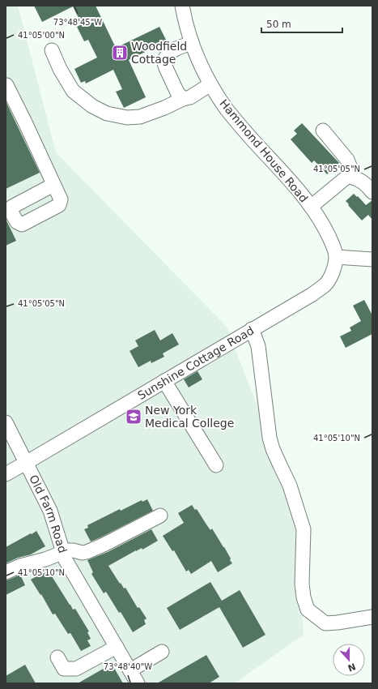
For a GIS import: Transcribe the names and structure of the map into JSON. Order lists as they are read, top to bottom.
{
  "streets": {
    "street": ["Hammond House Road", "Sunshine Cottage Road", "Old Farm Road"]
  },
  "crossings": [
    ["Hammond House Road", "Sunshine Cottage Road"],
    ["Sunshine Cottage Road", "Old Farm Road"]
  ],
  "places": {
    "building": ["Woodfield Cottage"],
    "school or university": ["New York Medical College"]
  },
  "scale_bar": "50 m",
  "north": "bottom",
  "coordinates": [
    "73°48'45\"W",
    "41°05'00\"N",
    "41°05'05\"N",
    "41°05'10\"N",
    "73°48'40\"W"
  ]
}
